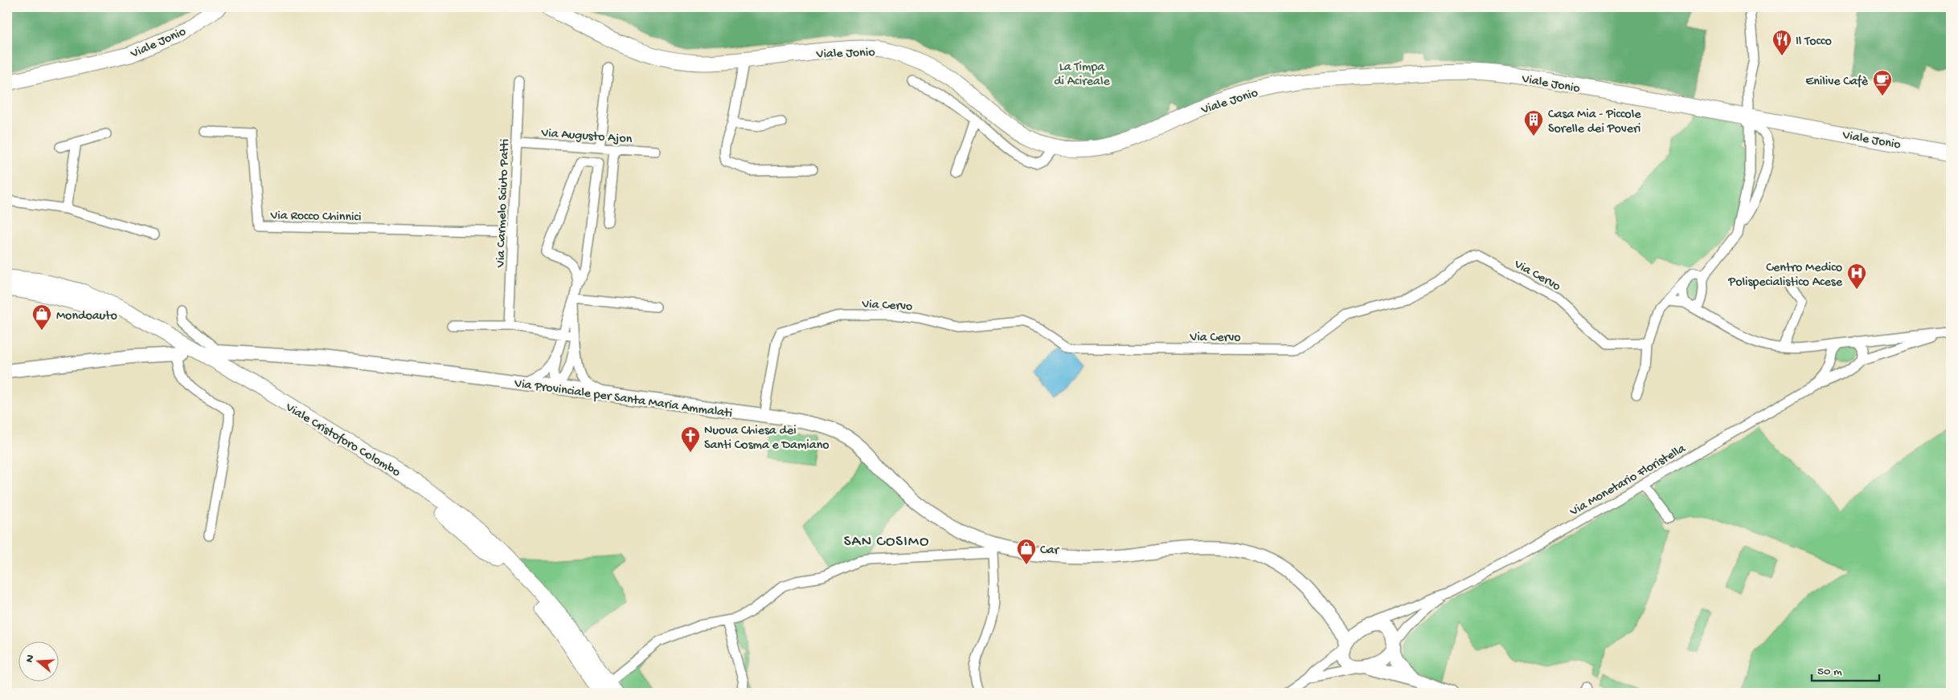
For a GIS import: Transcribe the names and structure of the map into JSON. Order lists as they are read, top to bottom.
{
  "streets": {
    "main road": ["Viale Jonio", "Viale Cristoforo Colombo"],
    "street": [
      "Via Augusto Ajon",
      "Via Carmelo Sciuto Patti",
      "Via Rocco Chinnici",
      "Via Cervo",
      "Via Provinciale per Santa Maria Ammalati",
      "Via Monetario Floristella"
    ]
  },
  "crossings": [
    ["Via Augusto Ajon", "Via Carmelo Sciuto Patti"],
    ["Via Carmelo Sciuto Patti", "Via Rocco Chinnici"],
    ["Via Cervo", "Via Provinciale per Santa Maria Ammalati"]
  ],
  "districts": ["SAN COSIMO"],
  "parks": ["La Timpa di Acireale"],
  "places": {
    "restaurant": ["Il Tocco"],
    "cafe": ["Enilive Cafè"],
    "building": ["Casa Mia - Piccole Sorelle dei Poveri"],
    "hospital": ["Centro Medico Polispecialistico Acese"],
    "shop": ["Mondoauto", "Car"],
    "church": ["Nuova Chiesa dei Santi Cosma e Damiano"]
  },
  "scale_bar": "50 m",
  "north": "left"
}
